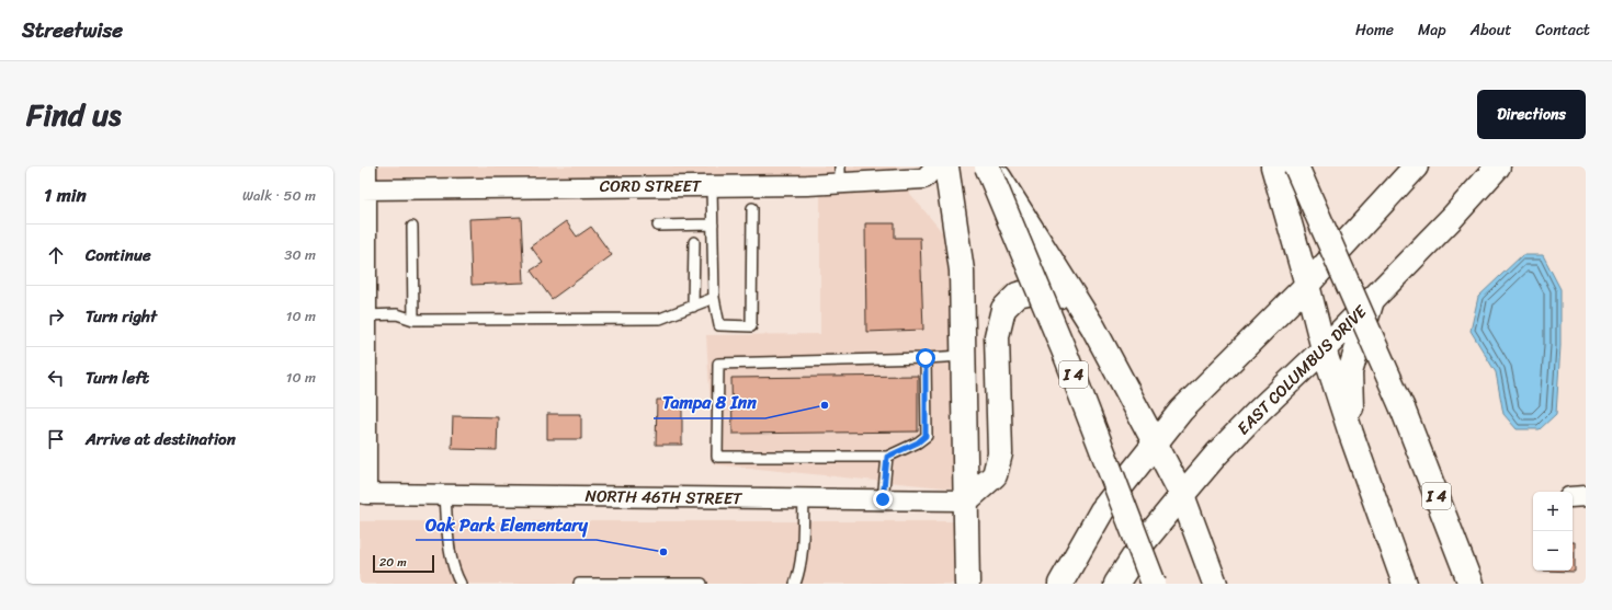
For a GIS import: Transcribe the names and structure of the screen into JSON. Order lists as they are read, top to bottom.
{
  "streets": {
    "main road": ["EAST COLUMBUS DRIVE", "I 4"],
    "street": ["CORD STREET", "NORTH 46TH STREET"]
  },
  "places": ["Tampa 8 Inn", "Oak Park Elementary"],
  "scale_bar": "20 m",
  "page": {
    "header": "Streetwise",
    "nav": [
      "Home",
      "Map",
      "About",
      "Contact"
    ],
    "title": "Find us",
    "buttons": "Directions",
    "heading": ["1 min", "Walk · 50 m"],
    "list": [
      ["Continue", "30 m"],
      ["Turn right", "10 m"],
      ["Turn left", "10 m"],
      "Arrive at destination"
    ],
    "map_buttons": ["+", "−"],
    "scale": "20 m"
  }
}
